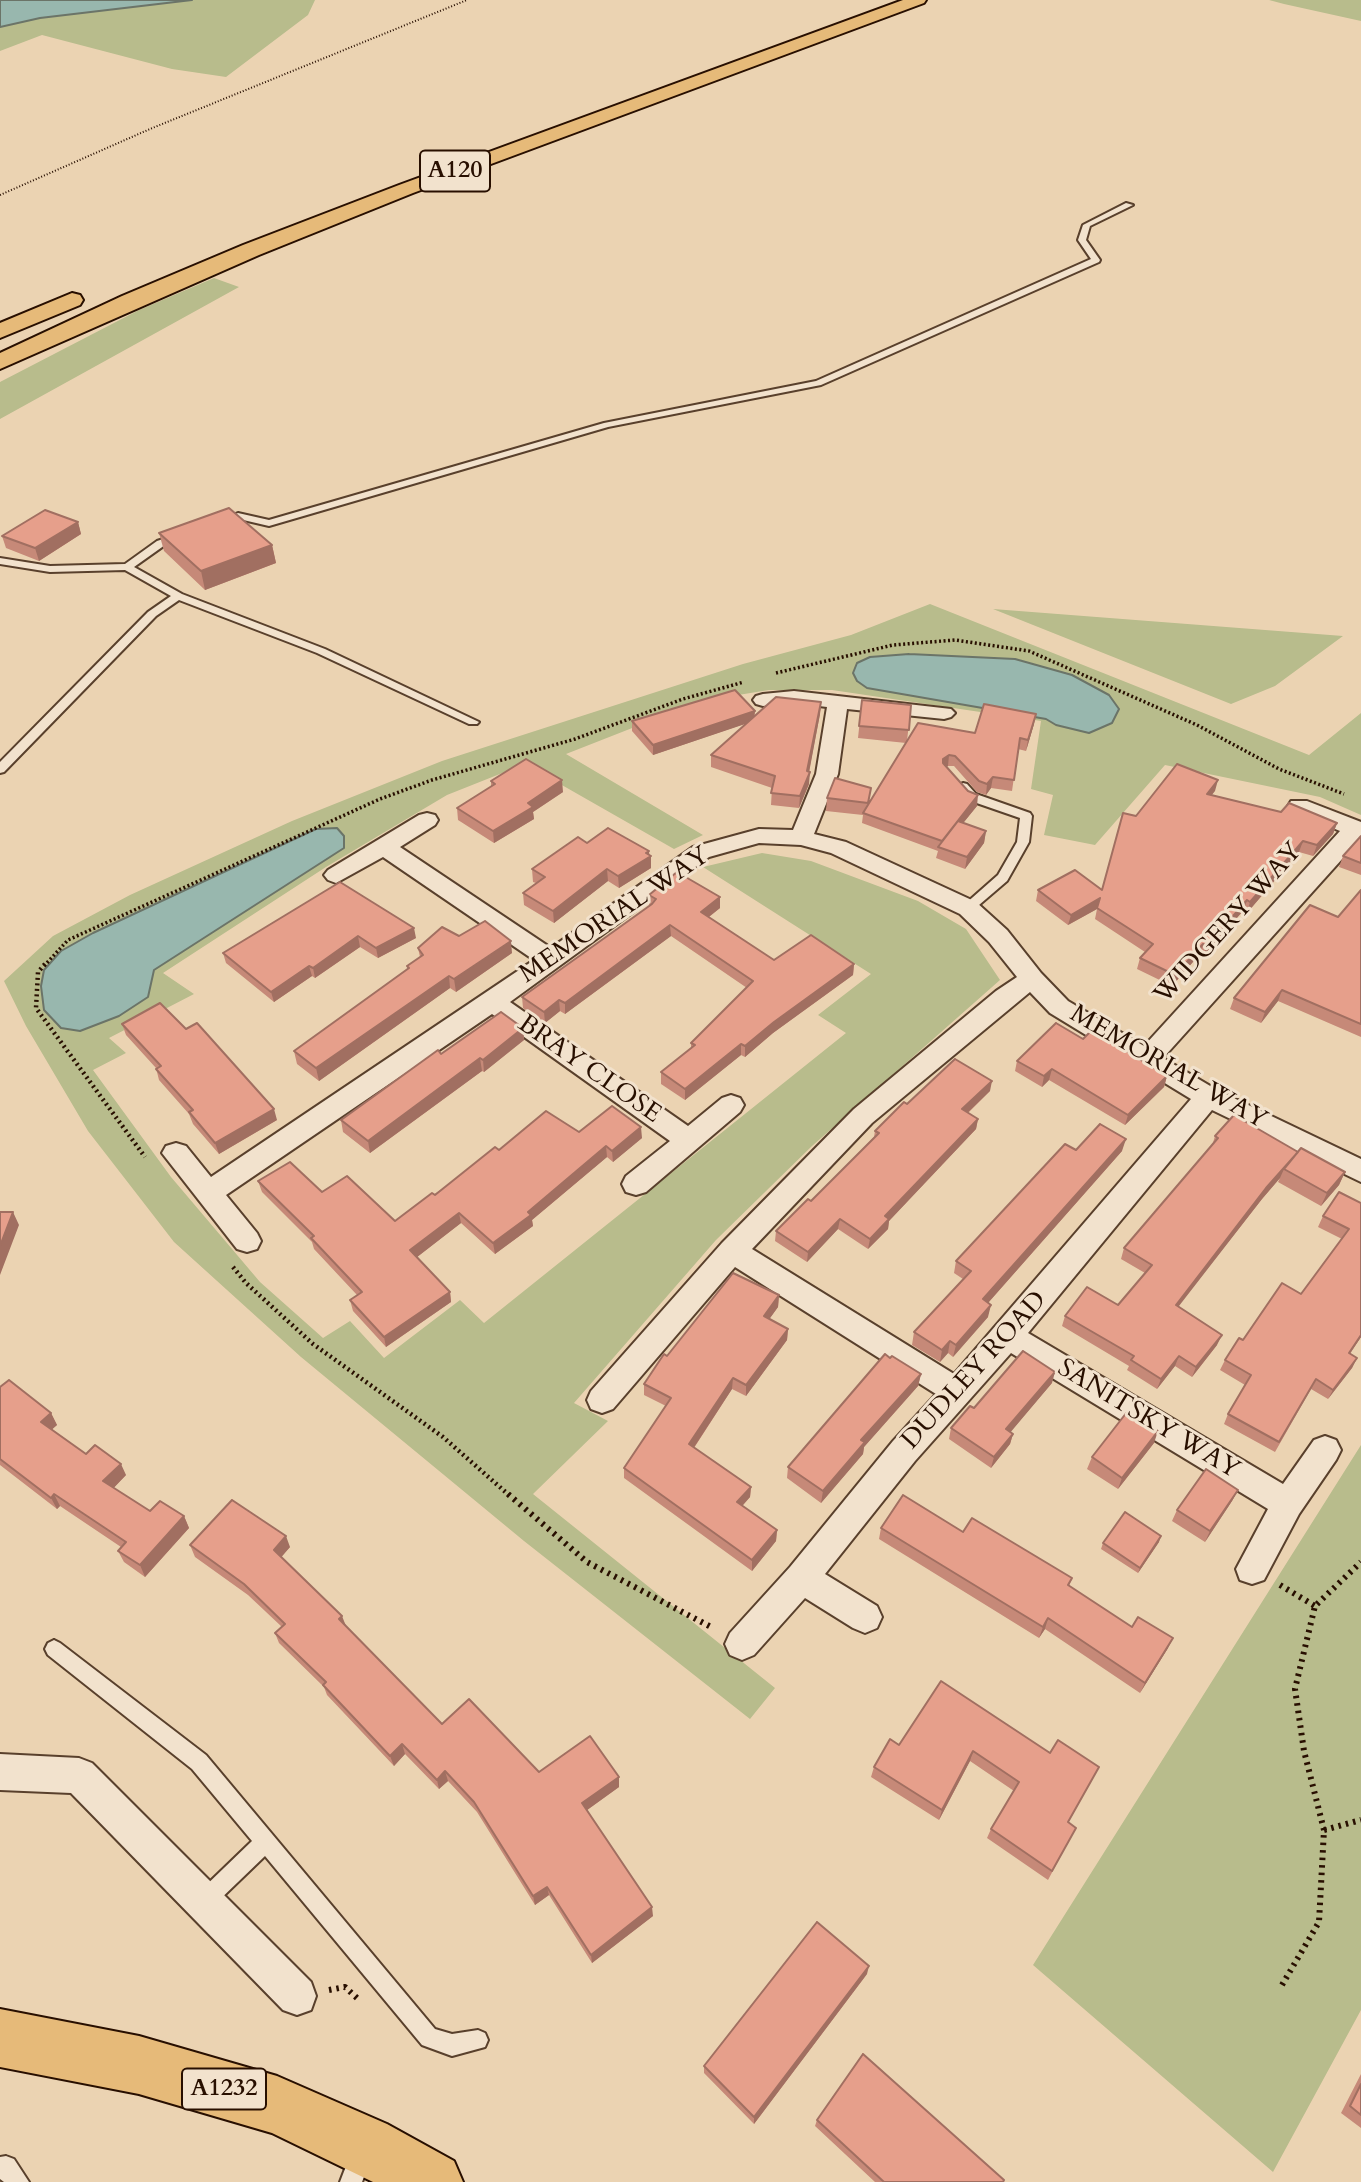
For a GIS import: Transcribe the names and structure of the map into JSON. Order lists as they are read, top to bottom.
{
  "streets": {
    "main road": ["A120", "A1232"],
    "street": [
      "MEMORIAL WAY",
      "WIDGERY WAY",
      "BRAY CLOSE",
      "DUDLEY ROAD",
      "SANITSKY WAY"
    ]
  },
  "crossings": [
    ["MEMORIAL WAY", "WIDGERY WAY"],
    ["MEMORIAL WAY", "BRAY CLOSE"],
    ["MEMORIAL WAY", "DUDLEY ROAD"],
    ["DUDLEY ROAD", "SANITSKY WAY"]
  ]
}
